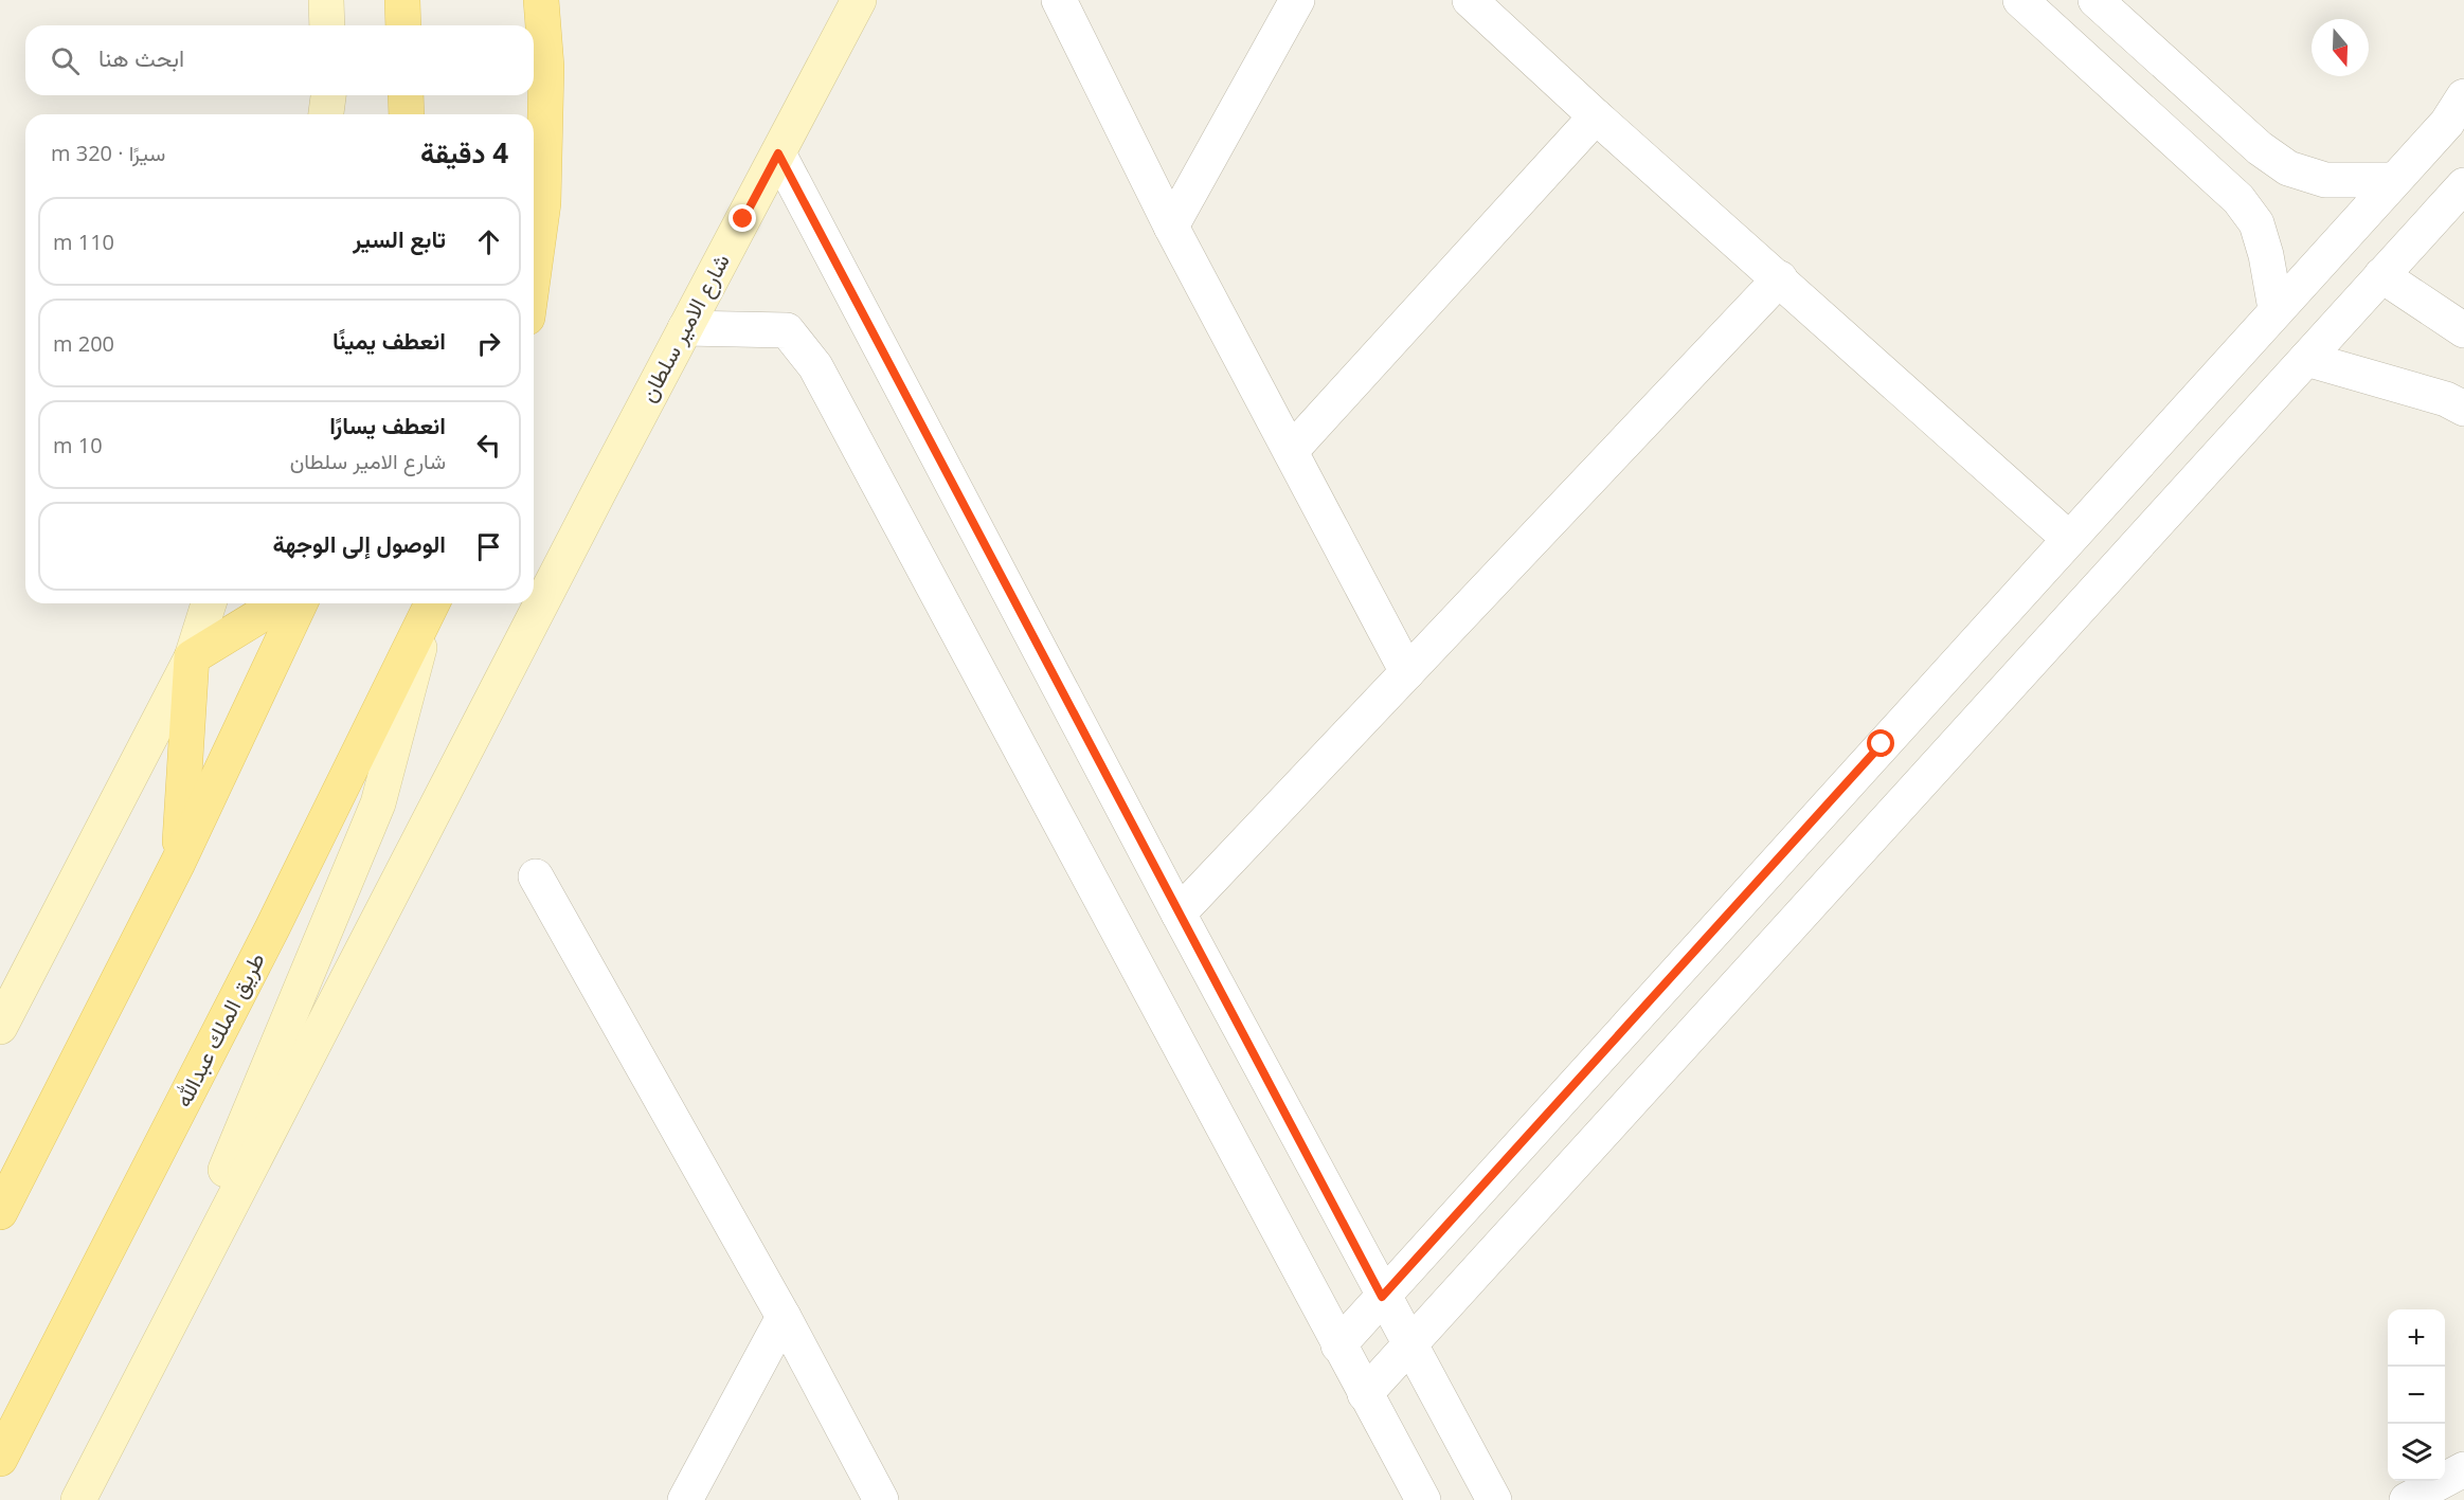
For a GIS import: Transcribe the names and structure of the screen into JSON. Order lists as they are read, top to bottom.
{
  "streets": {
    "main road": ["شارع الامير سلطان", "طريق الملك عبدالله"]
  },
  "north": "bottom",
  "page": {
    "search": "ابحث هنا",
    "heading": ["4 دقيقة", "سيرًا · 320 m"],
    "list": [
      ["تابع السير", "110 m"],
      ["انعطف يمينًا", "200 m"],
      ["انعطف يسارًا", "شارع الامير سلطان", "10 m"],
      "الوصول إلى الوجهة"
    ],
    "map_buttons": ["+", "−"]
  }
}
